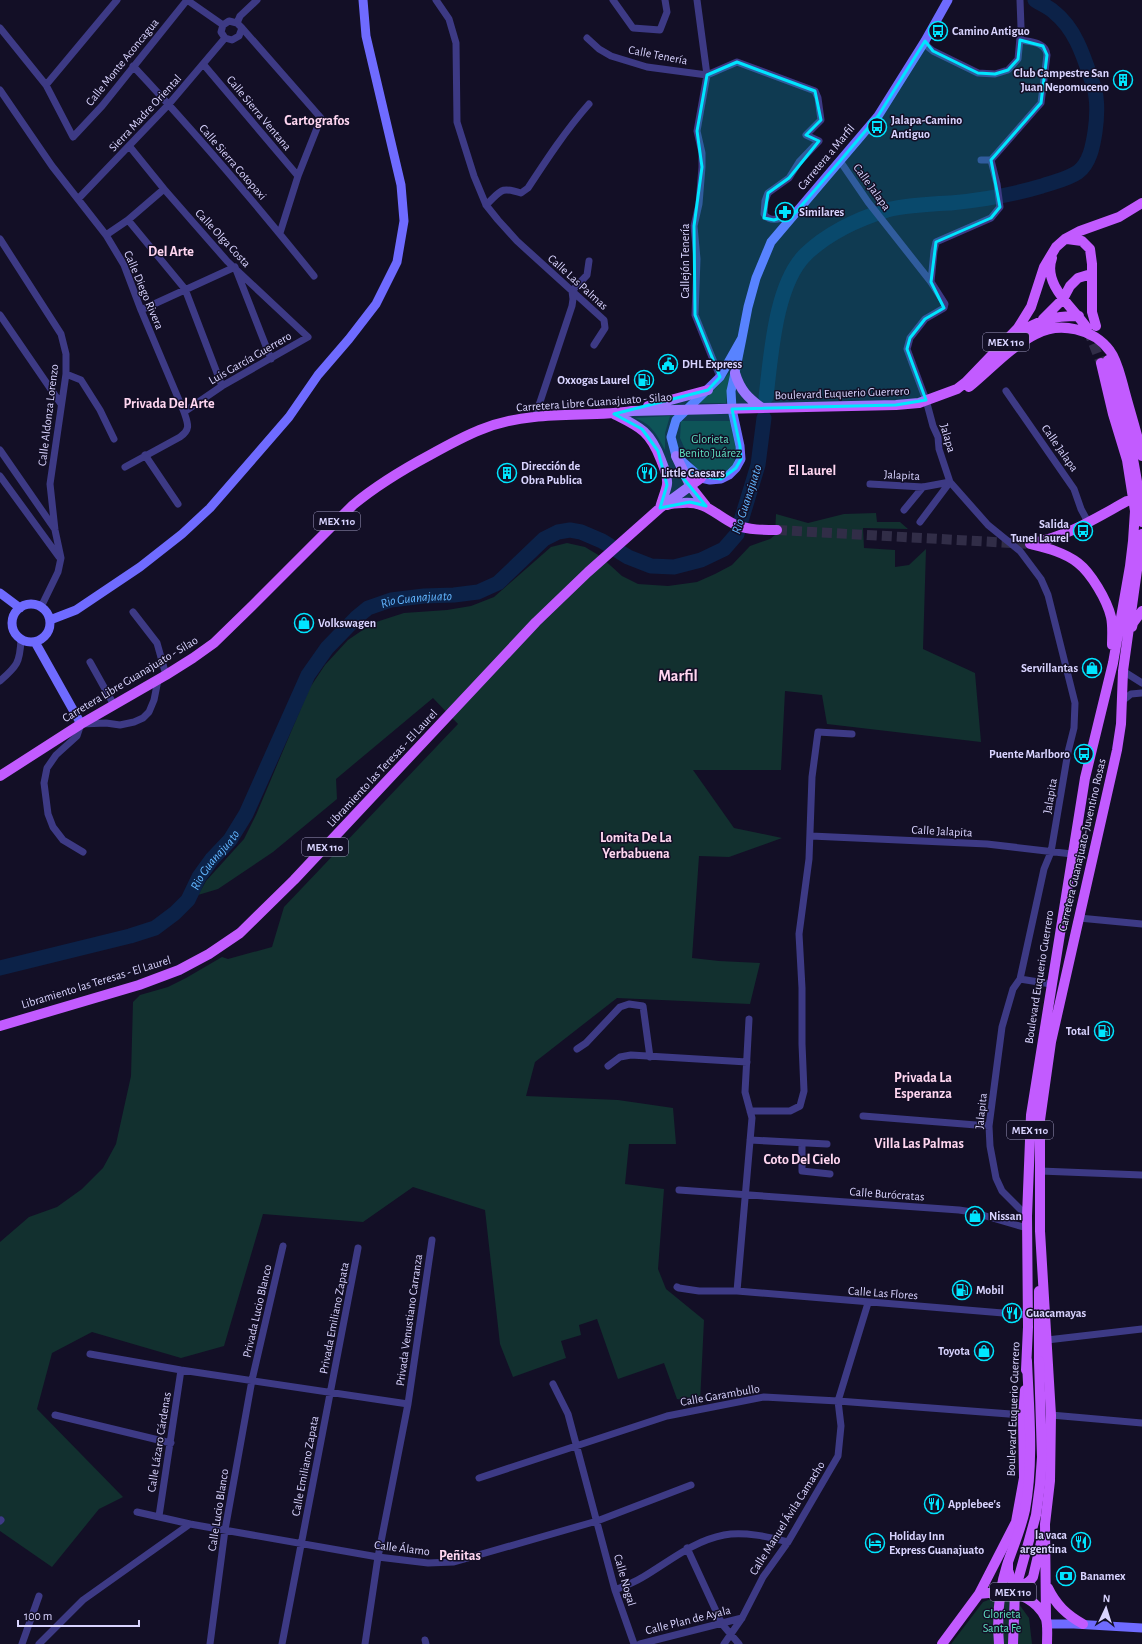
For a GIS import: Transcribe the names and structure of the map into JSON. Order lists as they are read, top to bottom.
{
  "streets": {
    "main road": [
      "MEX 110",
      "Boulevard Euquerio Guerrero",
      "Carretera Libre Guanajuato - Silao",
      "Libramiento las Teresas - El Laurel",
      "Carretera Guanajuato-Juventino Rosas"
    ],
    "street": [
      "Calle Tenería",
      "Calle Monte Aconcagua",
      "Sierra Madre Oriental",
      "Calle Sierra Ventana",
      "Carretera a Marfil",
      "Calle Sierra Cotopaxi",
      "Calle Jalapa",
      "Calle Olga Costa",
      "Callejón Tenería",
      "Calle Las Palmas",
      "Calle Diego Rivera",
      "Luis García Guerrero",
      "Calle Aldonza Lorenzo",
      "Jalapa",
      "Jalapita",
      "Calle Jalapita",
      "Calle Burócratas",
      "Calle Las Flores",
      "Privada Lucio Blanco",
      "Privada Emiliano Zapata",
      "Privada Venustiano Carranza",
      "Calle Garambullo",
      "Calle Lázaro Cárdenas",
      "Calle Emiliano Zapata",
      "Calle Lucio Blanco",
      "Calle Manuel Ávila Camacho",
      "Calle Álamo",
      "Calle Nogal",
      "Calle Plan de Ayala"
    ]
  },
  "crossings": [
    ["Calle Tenería", "Callejón Tenería"],
    ["Calle Monte Aconcagua", "Calle Sierra Cotopaxi"],
    ["Sierra Madre Oriental", "Calle Sierra Ventana"],
    ["Sierra Madre Oriental", "Calle Sierra Cotopaxi"],
    ["Sierra Madre Oriental", "Calle Olga Costa"],
    ["Sierra Madre Oriental", "Calle Diego Rivera"],
    ["Carretera a Marfil", "Calle Jalapa"],
    ["Carretera a Marfil", "Callejón Tenería"],
    ["Carretera a Marfil", "MEX 110"],
    ["Carretera a Marfil", "Boulevard Euquerio Guerrero"],
    ["Carretera a Marfil", "Carretera Libre Guanajuato - Silao"],
    ["Carretera a Marfil", "Libramiento las Teresas - El Laurel"],
    ["Calle Jalapa", "Boulevard Euquerio Guerrero"],
    ["Calle Jalapa", "Jalapa"],
    ["Calle Olga Costa", "Luis García Guerrero"],
    ["Calle Diego Rivera", "Luis García Guerrero"],
    ["MEX 110", "Boulevard Euquerio Guerrero"],
    ["MEX 110", "Carretera Libre Guanajuato - Silao"],
    ["MEX 110", "Libramiento las Teresas - El Laurel"],
    ["MEX 110", "Carretera Guanajuato-Juventino Rosas"],
    ["Boulevard Euquerio Guerrero", "Carretera Libre Guanajuato - Silao"],
    ["Boulevard Euquerio Guerrero", "Jalapa"],
    ["Boulevard Euquerio Guerrero", "Jalapita"],
    ["Boulevard Euquerio Guerrero", "Libramiento las Teresas - El Laurel"],
    ["Boulevard Euquerio Guerrero", "Calle Jalapita"],
    ["Boulevard Euquerio Guerrero", "Calle Burócratas"],
    ["Boulevard Euquerio Guerrero", "Calle Las Flores"],
    ["Boulevard Euquerio Guerrero", "Calle Garambullo"],
    ["Carretera Libre Guanajuato - Silao", "Libramiento las Teresas - El Laurel"],
    ["Jalapa", "Jalapita"],
    ["Jalapita", "Calle Jalapita"],
    ["Calle Las Flores", "Calle Manuel Ávila Camacho"],
    ["Privada Lucio Blanco", "Calle Lucio Blanco"],
    ["Privada Emiliano Zapata", "Calle Emiliano Zapata"],
    ["Privada Venustiano Carranza", "Calle Álamo"],
    ["Calle Garambullo", "Calle Manuel Ávila Camacho"],
    ["Calle Garambullo", "Calle Nogal"],
    ["Calle Lázaro Cárdenas", "Calle Álamo"],
    ["Calle Emiliano Zapata", "Calle Álamo"],
    ["Calle Lucio Blanco", "Calle Álamo"],
    ["Calle Manuel Ávila Camacho", "Calle Plan de Ayala"],
    ["Calle Álamo", "Calle Nogal"]
  ],
  "districts": [
    "Cartografos",
    "Del Arte",
    "Privada Del Arte",
    "El Laurel",
    "Marfil",
    "Lomita De La Yerbabuena",
    "Privada La Esperanza",
    "Villa Las Palmas",
    "Coto Del Cielo",
    "Peñitas"
  ],
  "water": ["Rio Guanajuato"],
  "parks": ["Glorieta Benito Juárez", "Glorieta Santa Fe"],
  "places": {
    "bus stop": [
      "Camino Antiguo",
      "Jalapa-Camino Antiguo",
      "Salida Tunel Laurel",
      "Puente Marlboro"
    ],
    "building": ["Club Campestre San Juan Nepomuceno", "Dirección de Obra Publica"],
    "pharmacy": ["Similares"],
    "public building": ["DHL Express"],
    "fuel station": ["Oxxogas Laurel", "Total", "Mobil"],
    "restaurant": [
      "Little Caesars",
      "Guacamayas",
      "Applebee's",
      "la vaca argentina"
    ],
    "shop": [
      "Volkswagen",
      "Servillantas",
      "Nissan",
      "Toyota"
    ],
    "hotel": ["Holiday Inn Express Guanajuato"],
    "bank": ["Banamex"]
  },
  "scale_bar": "100 m",
  "north": "top"
}
